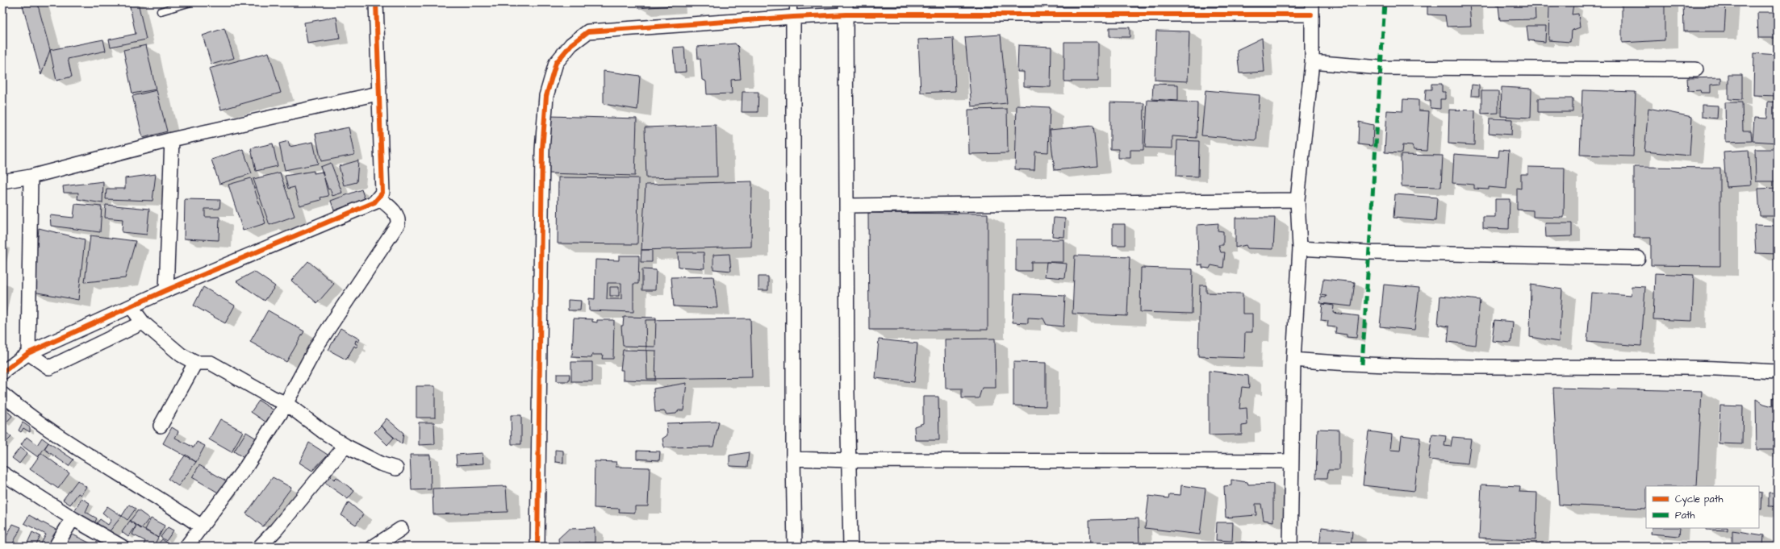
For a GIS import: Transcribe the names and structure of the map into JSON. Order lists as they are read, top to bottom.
{
  "legend": ["Cycle path", "Path"]
}
